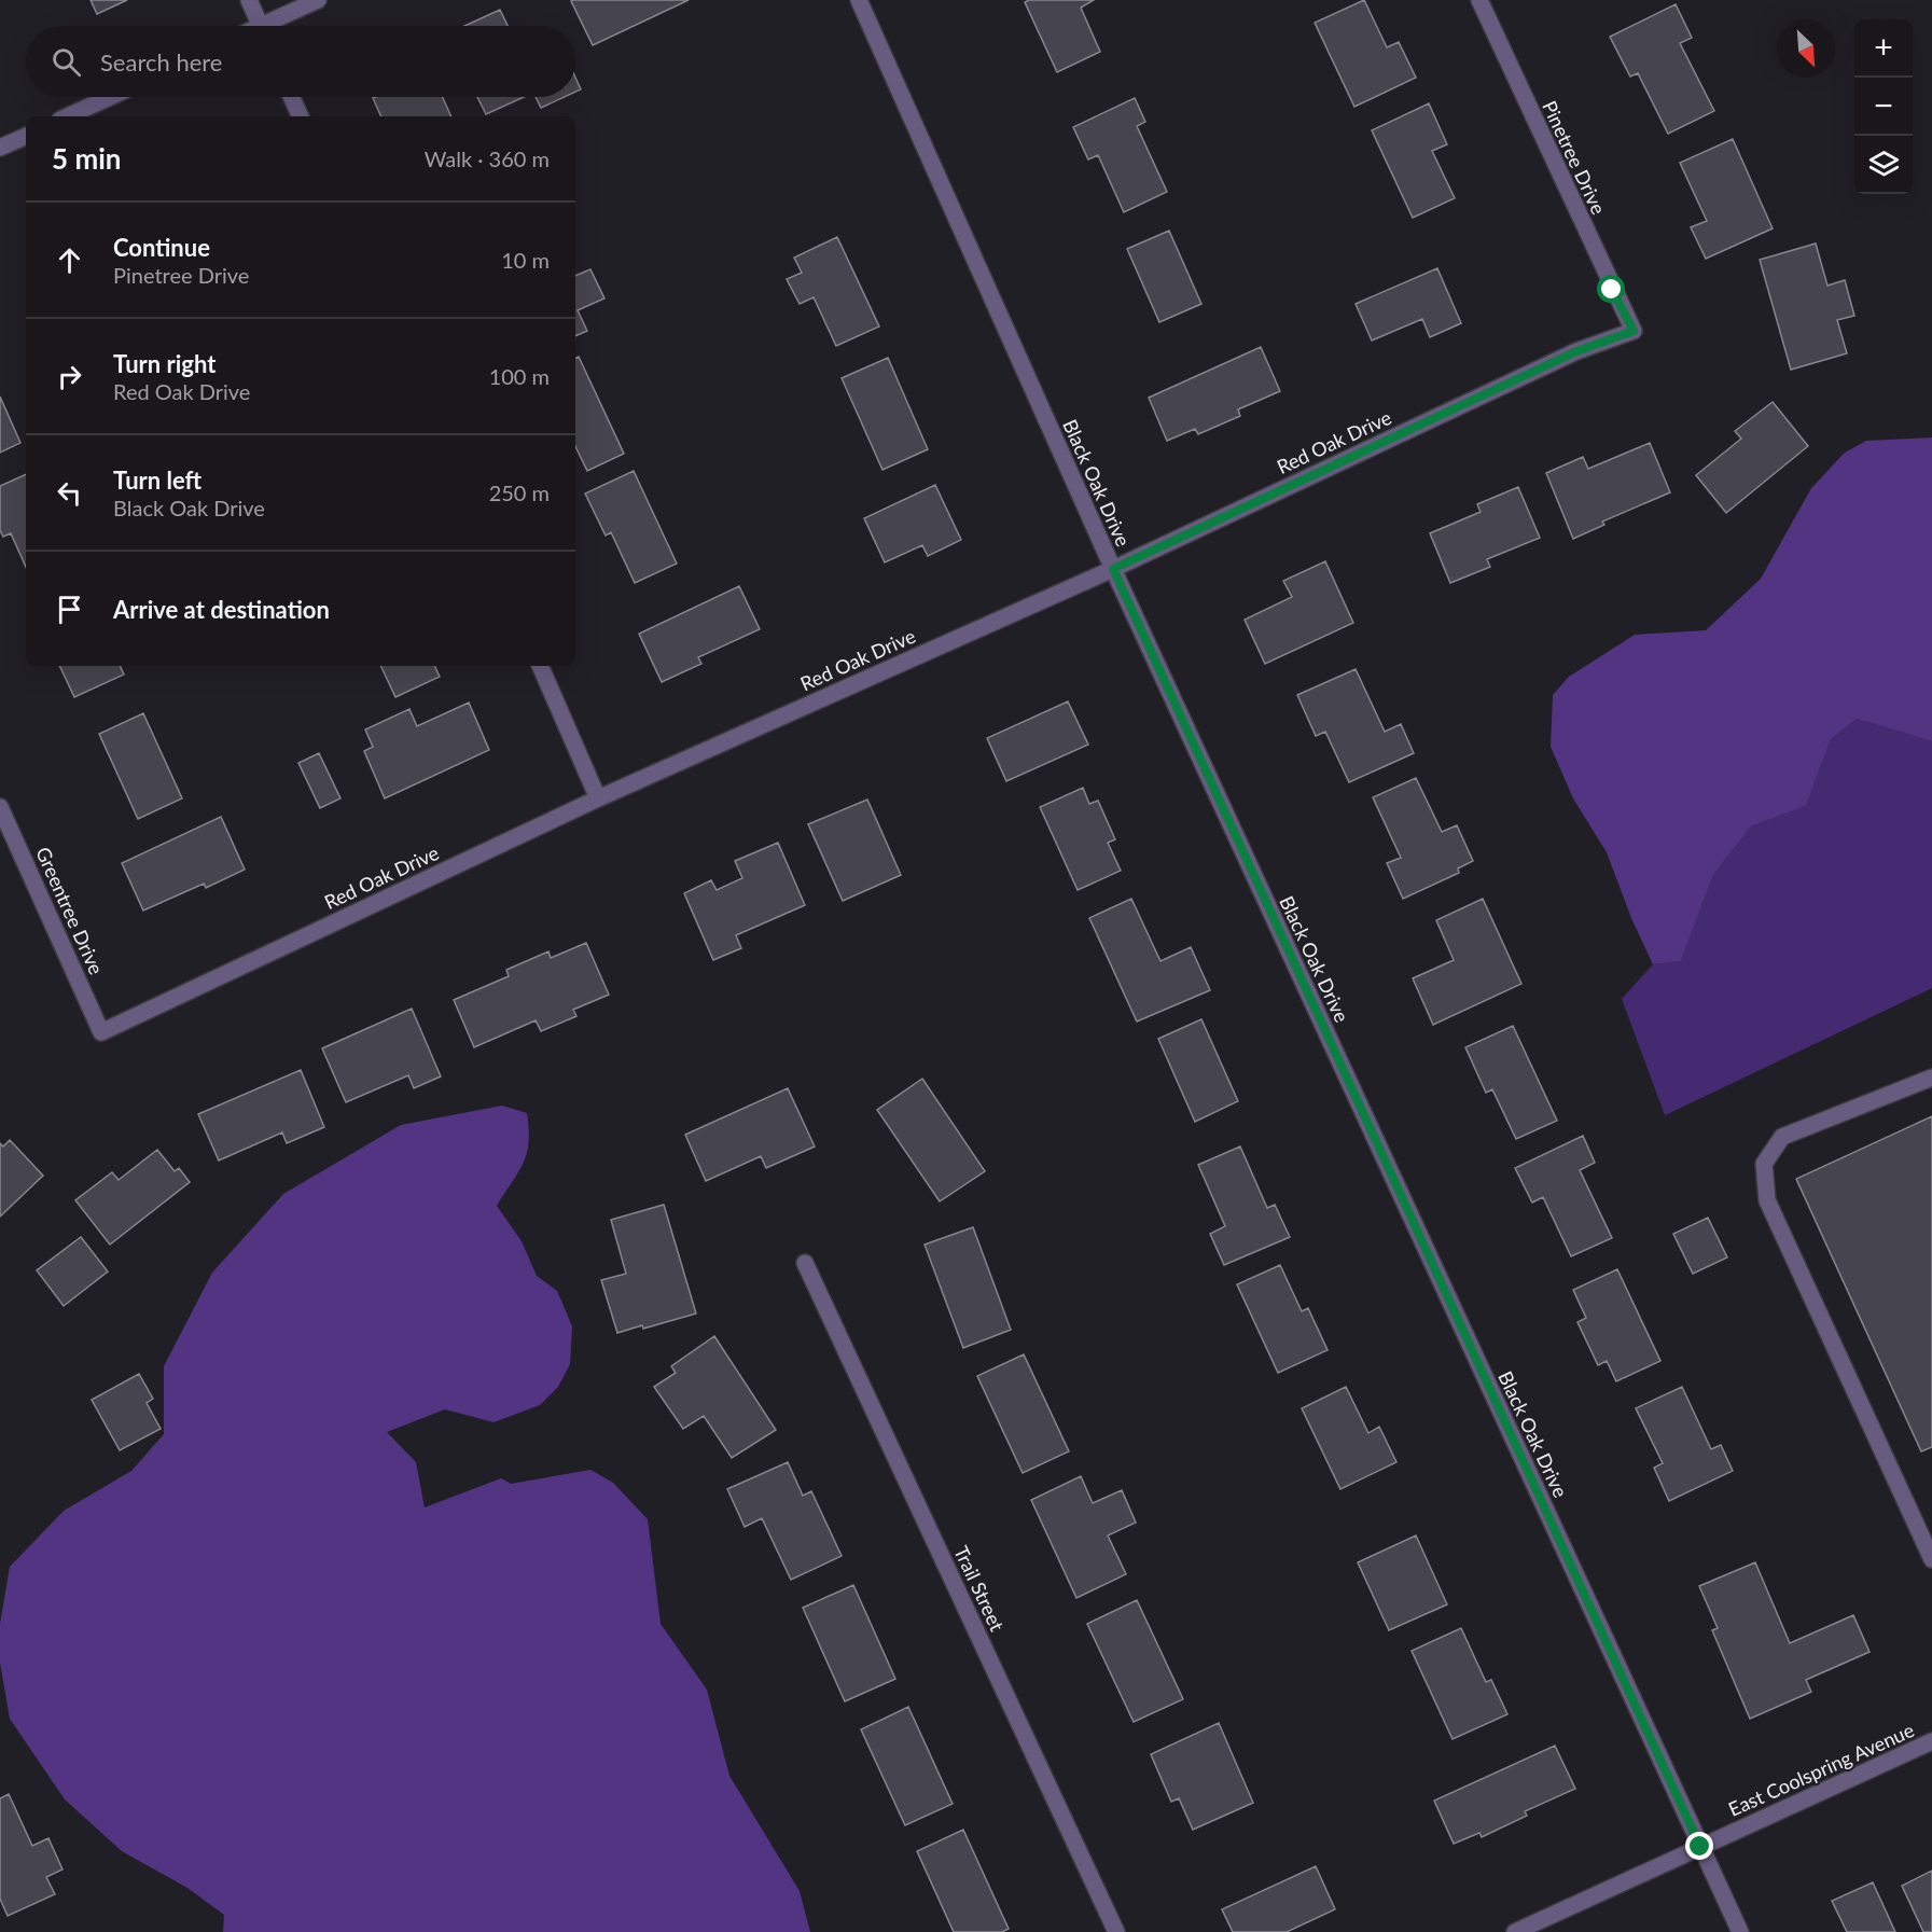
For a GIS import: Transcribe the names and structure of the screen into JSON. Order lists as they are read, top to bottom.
{
  "streets": {
    "street": [
      "Pinetree Drive",
      "Red Oak Drive",
      "Black Oak Drive",
      "Greentree Drive",
      "Trail Street",
      "East Coolspring Avenue"
    ]
  },
  "crossings": [
    ["Pinetree Drive", "Red Oak Drive"],
    ["Red Oak Drive", "Black Oak Drive"],
    ["Red Oak Drive", "Greentree Drive"],
    ["Black Oak Drive", "East Coolspring Avenue"]
  ],
  "north": "bottom right",
  "page": {
    "map_buttons": ["+", "−"],
    "search": "Search here",
    "heading": ["5 min", "Walk · 360 m"],
    "list": [
      ["Continue", "Pinetree Drive", "10 m"],
      ["Turn right", "Red Oak Drive", "100 m"],
      ["Turn left", "Black Oak Drive", "250 m"],
      "Arrive at destination"
    ]
  }
}
